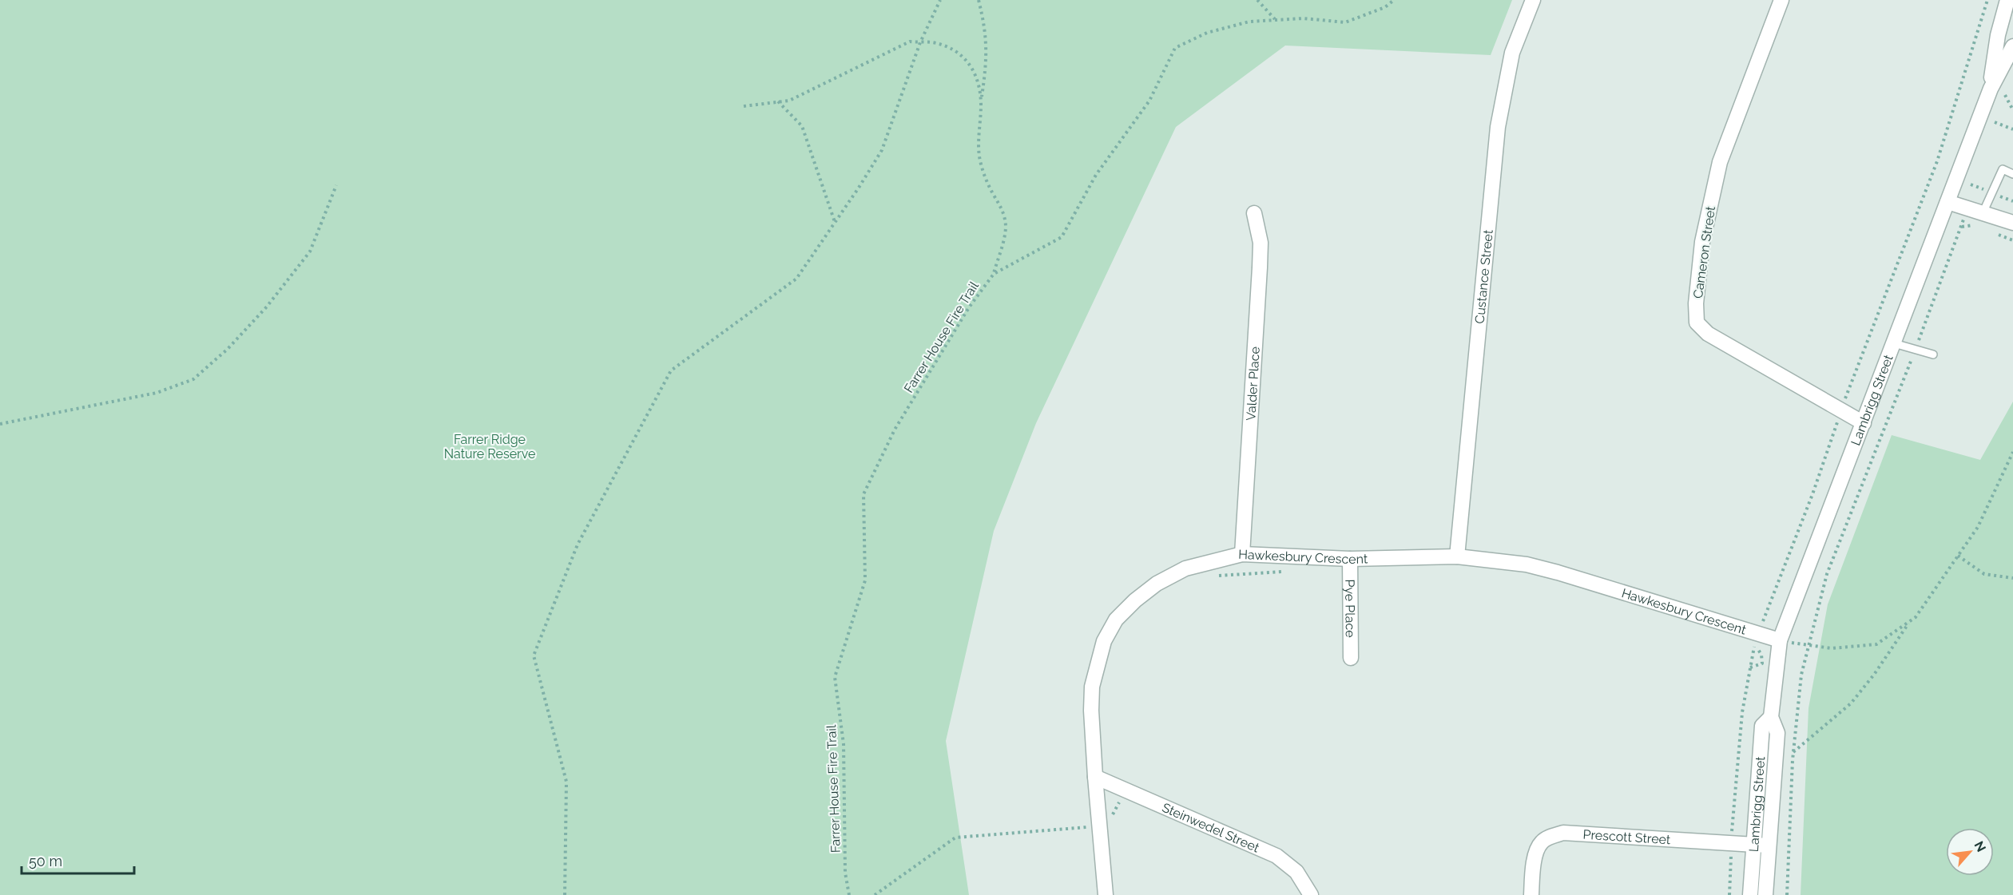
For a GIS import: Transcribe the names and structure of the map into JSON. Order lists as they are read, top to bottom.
{
  "streets": {
    "street": [
      "Cameron Street",
      "Custance Street",
      "Valder Place",
      "Lambrigg Street",
      "Hawkesbury Crescent",
      "Pye Place",
      "Steinwedel Street",
      "Prescott Street"
    ],
    "path": ["Farrer House Fire Trail"]
  },
  "crossings": [
    ["Cameron Street", "Lambrigg Street"],
    ["Custance Street", "Hawkesbury Crescent"],
    ["Valder Place", "Hawkesbury Crescent"],
    ["Lambrigg Street", "Hawkesbury Crescent"],
    ["Lambrigg Street", "Prescott Street"],
    ["Hawkesbury Crescent", "Pye Place"],
    ["Hawkesbury Crescent", "Steinwedel Street"]
  ],
  "parks": ["Farrer Ridge Nature Reserve"],
  "scale_bar": "50 m",
  "north": "top right"
}
